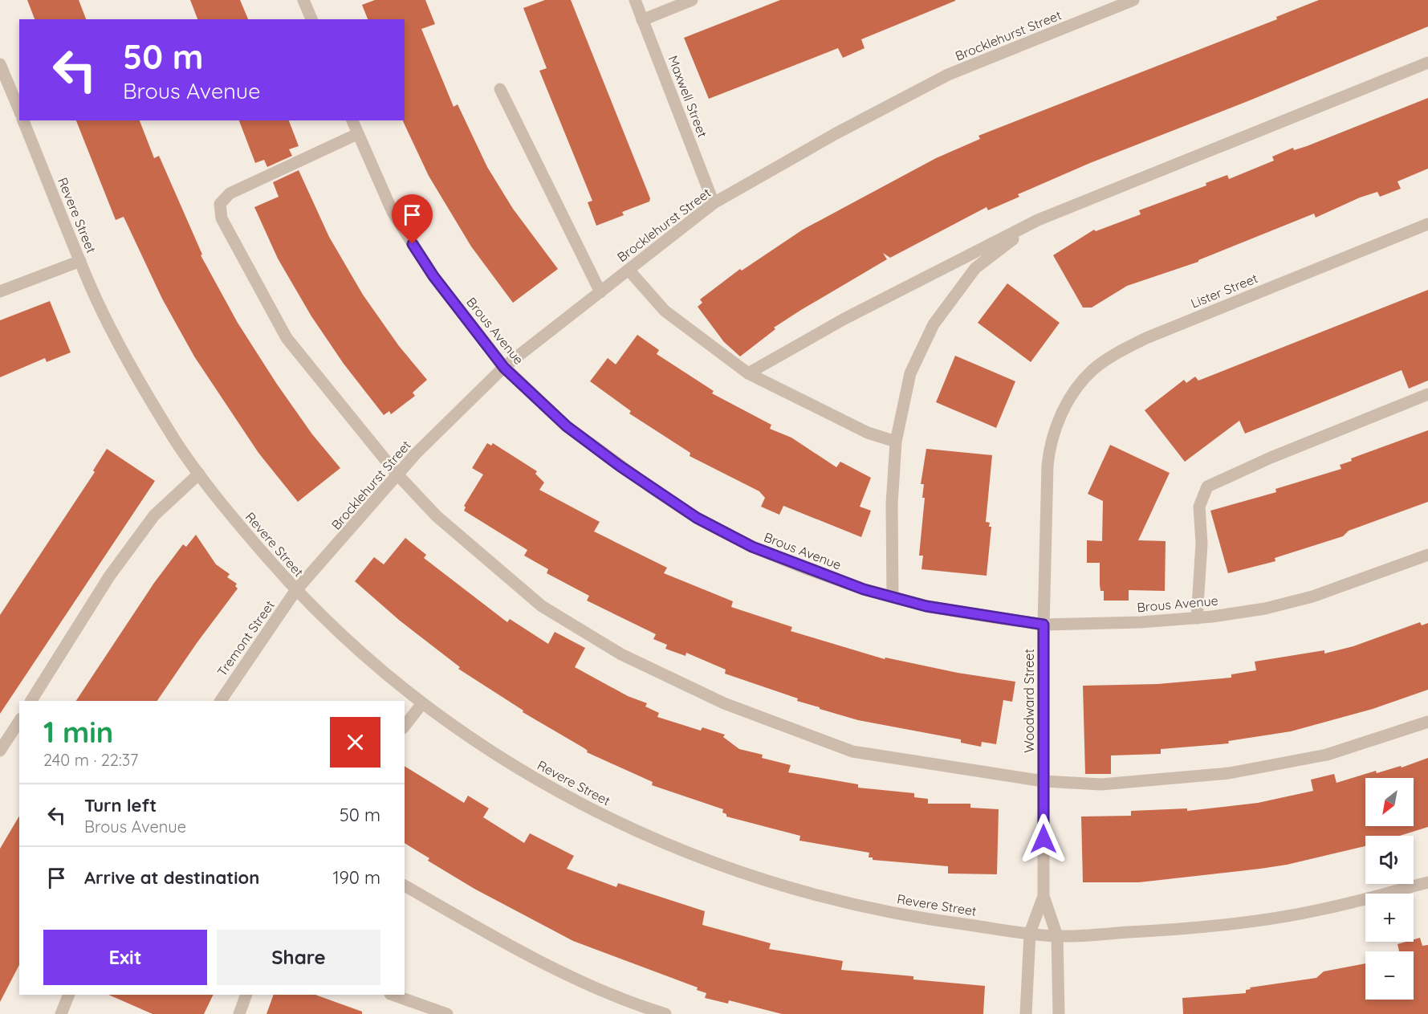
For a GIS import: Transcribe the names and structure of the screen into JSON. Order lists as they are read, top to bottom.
{
  "streets": {
    "street": [
      "Brocklehurst Street",
      "Maxwell Street",
      "Revere Street",
      "Lister Street",
      "Brous Avenue",
      "Tremont Street",
      "Woodward Street"
    ]
  },
  "crossings": [
    ["Brocklehurst Street", "Maxwell Street"],
    ["Brocklehurst Street", "Revere Street"],
    ["Brocklehurst Street", "Brous Avenue"],
    ["Brocklehurst Street", "Tremont Street"],
    ["Revere Street", "Tremont Street"],
    ["Revere Street", "Woodward Street"],
    ["Lister Street", "Woodward Street"],
    ["Brous Avenue", "Woodward Street"]
  ],
  "north": "bottom left",
  "page": {
    "turn": ["50 m", "Brous Avenue"],
    "heading": ["1 min", "240 m · 22:37"],
    "map_buttons": ["+", "−"],
    "list": [
      {
        "name": "Turn left",
        "note": "Brous Avenue",
        "value": "50 m"
      },
      {
        "name": "Arrive at destination",
        "value": "190 m"
      }
    ],
    "buttons": ["Exit", "Share"]
  }
}
